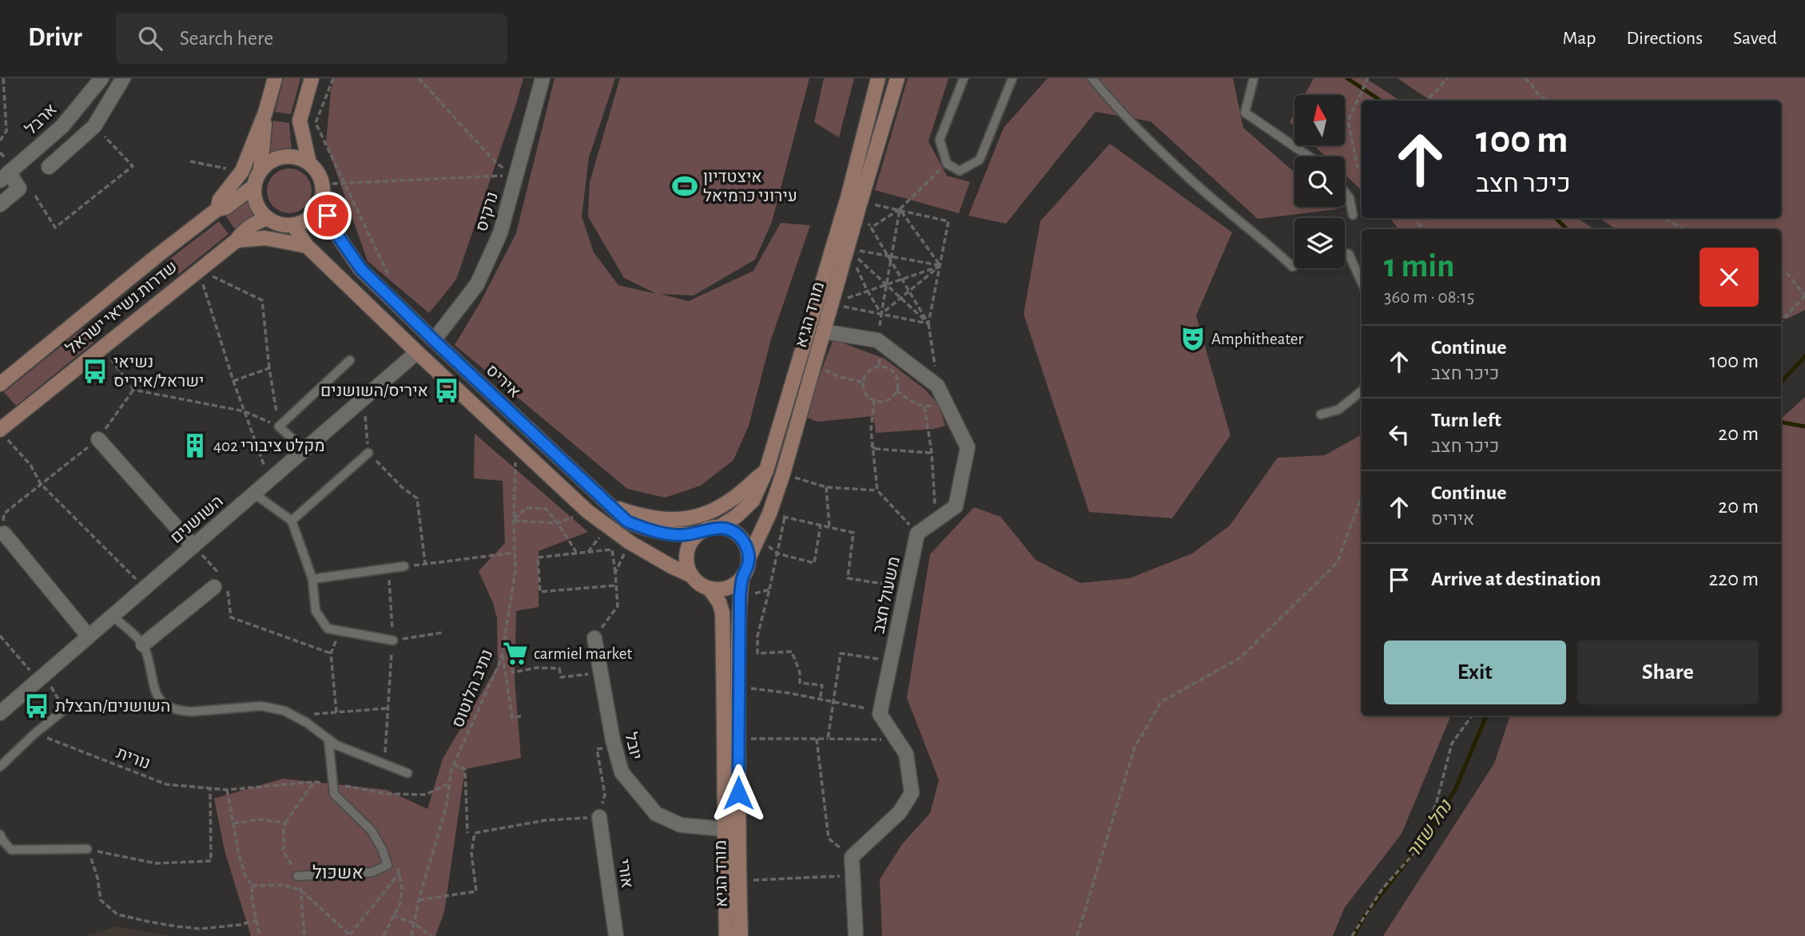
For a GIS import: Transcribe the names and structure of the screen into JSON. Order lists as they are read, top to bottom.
{
  "streets": {
    "street": [
      "ארבל",
      "נרקיס",
      "שדרות נשיאי ישראל",
      "מורד הגיא",
      "איריס",
      "השושנים",
      "משעול חצב",
      "יובל",
      "אורי"
    ],
    "path": ["נתיב הלוטוס", "נורית"]
  },
  "crossings": [
    ["נרקיס", "איריס"],
    ["שדרות נשיאי ישראל", "איריס"],
    ["מורד הגיא", "איריס"],
    ["מורד הגיא", "יובל"]
  ],
  "districts": ["אשכול"],
  "water": ["נחל שזור"],
  "places": {
    "sports": ["איצטדיון עירוני כרמיאל"],
    "theatre": ["Amphitheater"],
    "bus stop": ["נשיאי ישראל/איריס", "איריס/השושנים", "השושנים/חבצלת"],
    "building": ["מקלט ציבורי 402"],
    "supermarket": ["carmiel market"]
  },
  "north": "top",
  "page": {
    "header": "Drivr",
    "search": "Search here",
    "nav": ["Map", "Directions", "Saved"],
    "turn": ["100 m", "כיכר חצב"],
    "heading": ["1 min", "360 m · 08:15"],
    "list": [
      {
        "name": "Continue",
        "note": "כיכר חצב",
        "value": "100 m"
      },
      {
        "name": "Turn left",
        "note": "כיכר חצב",
        "value": "20 m"
      },
      {
        "name": "Continue",
        "note": "איריס",
        "value": "20 m"
      },
      {
        "name": "Arrive at destination",
        "value": "220 m"
      }
    ],
    "buttons": ["Exit", "Share"]
  }
}
